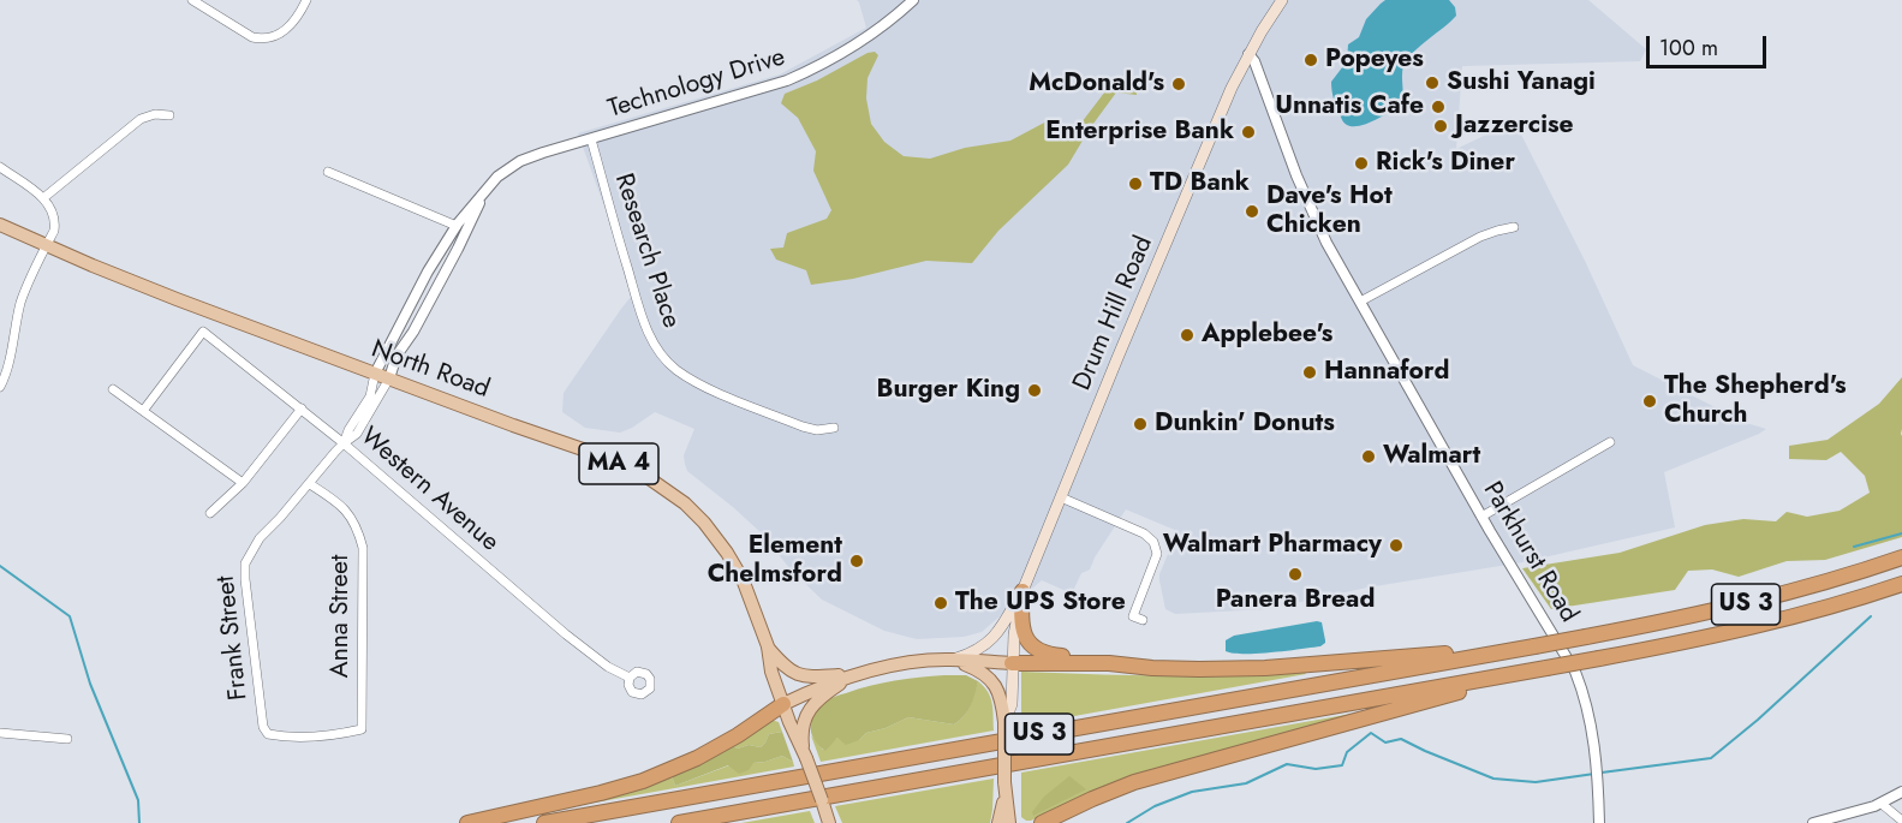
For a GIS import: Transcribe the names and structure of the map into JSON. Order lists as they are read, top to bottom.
{
  "streets": {
    "highway": ["US 3"],
    "main road": ["Drum Hill Road", "North Road", "MA 4"],
    "street": [
      "Technology Drive",
      "Research Place",
      "Western Avenue",
      "Parkhurst Road",
      "Anna Street",
      "Frank Street"
    ]
  },
  "crossings": [
    ["Technology Drive", "Research Place"],
    ["Technology Drive", "North Road"],
    ["Technology Drive", "Frank Street"],
    ["Drum Hill Road", "MA 4"],
    ["Drum Hill Road", "Parkhurst Road"],
    ["North Road", "MA 4"],
    ["North Road", "Frank Street"],
    ["Western Avenue", "Frank Street"],
    ["Anna Street", "Frank Street"]
  ],
  "places": [
    "Popeyes",
    "Sushi Yanagi",
    "McDonald's",
    "Unnatis Cafe",
    "Jazzercise",
    "Enterprise Bank",
    "Rick's Diner",
    "TD Bank",
    "Dave's Hot Chicken",
    "Applebee's",
    "Hannaford",
    "Burger King",
    "The Shepherd's Church",
    "Dunkin' Donuts",
    "Walmart",
    "Walmart Pharmacy",
    "Element Chelmsford",
    "Panera Bread",
    "The UPS Store"
  ],
  "scale_bar": "100 m"
}
